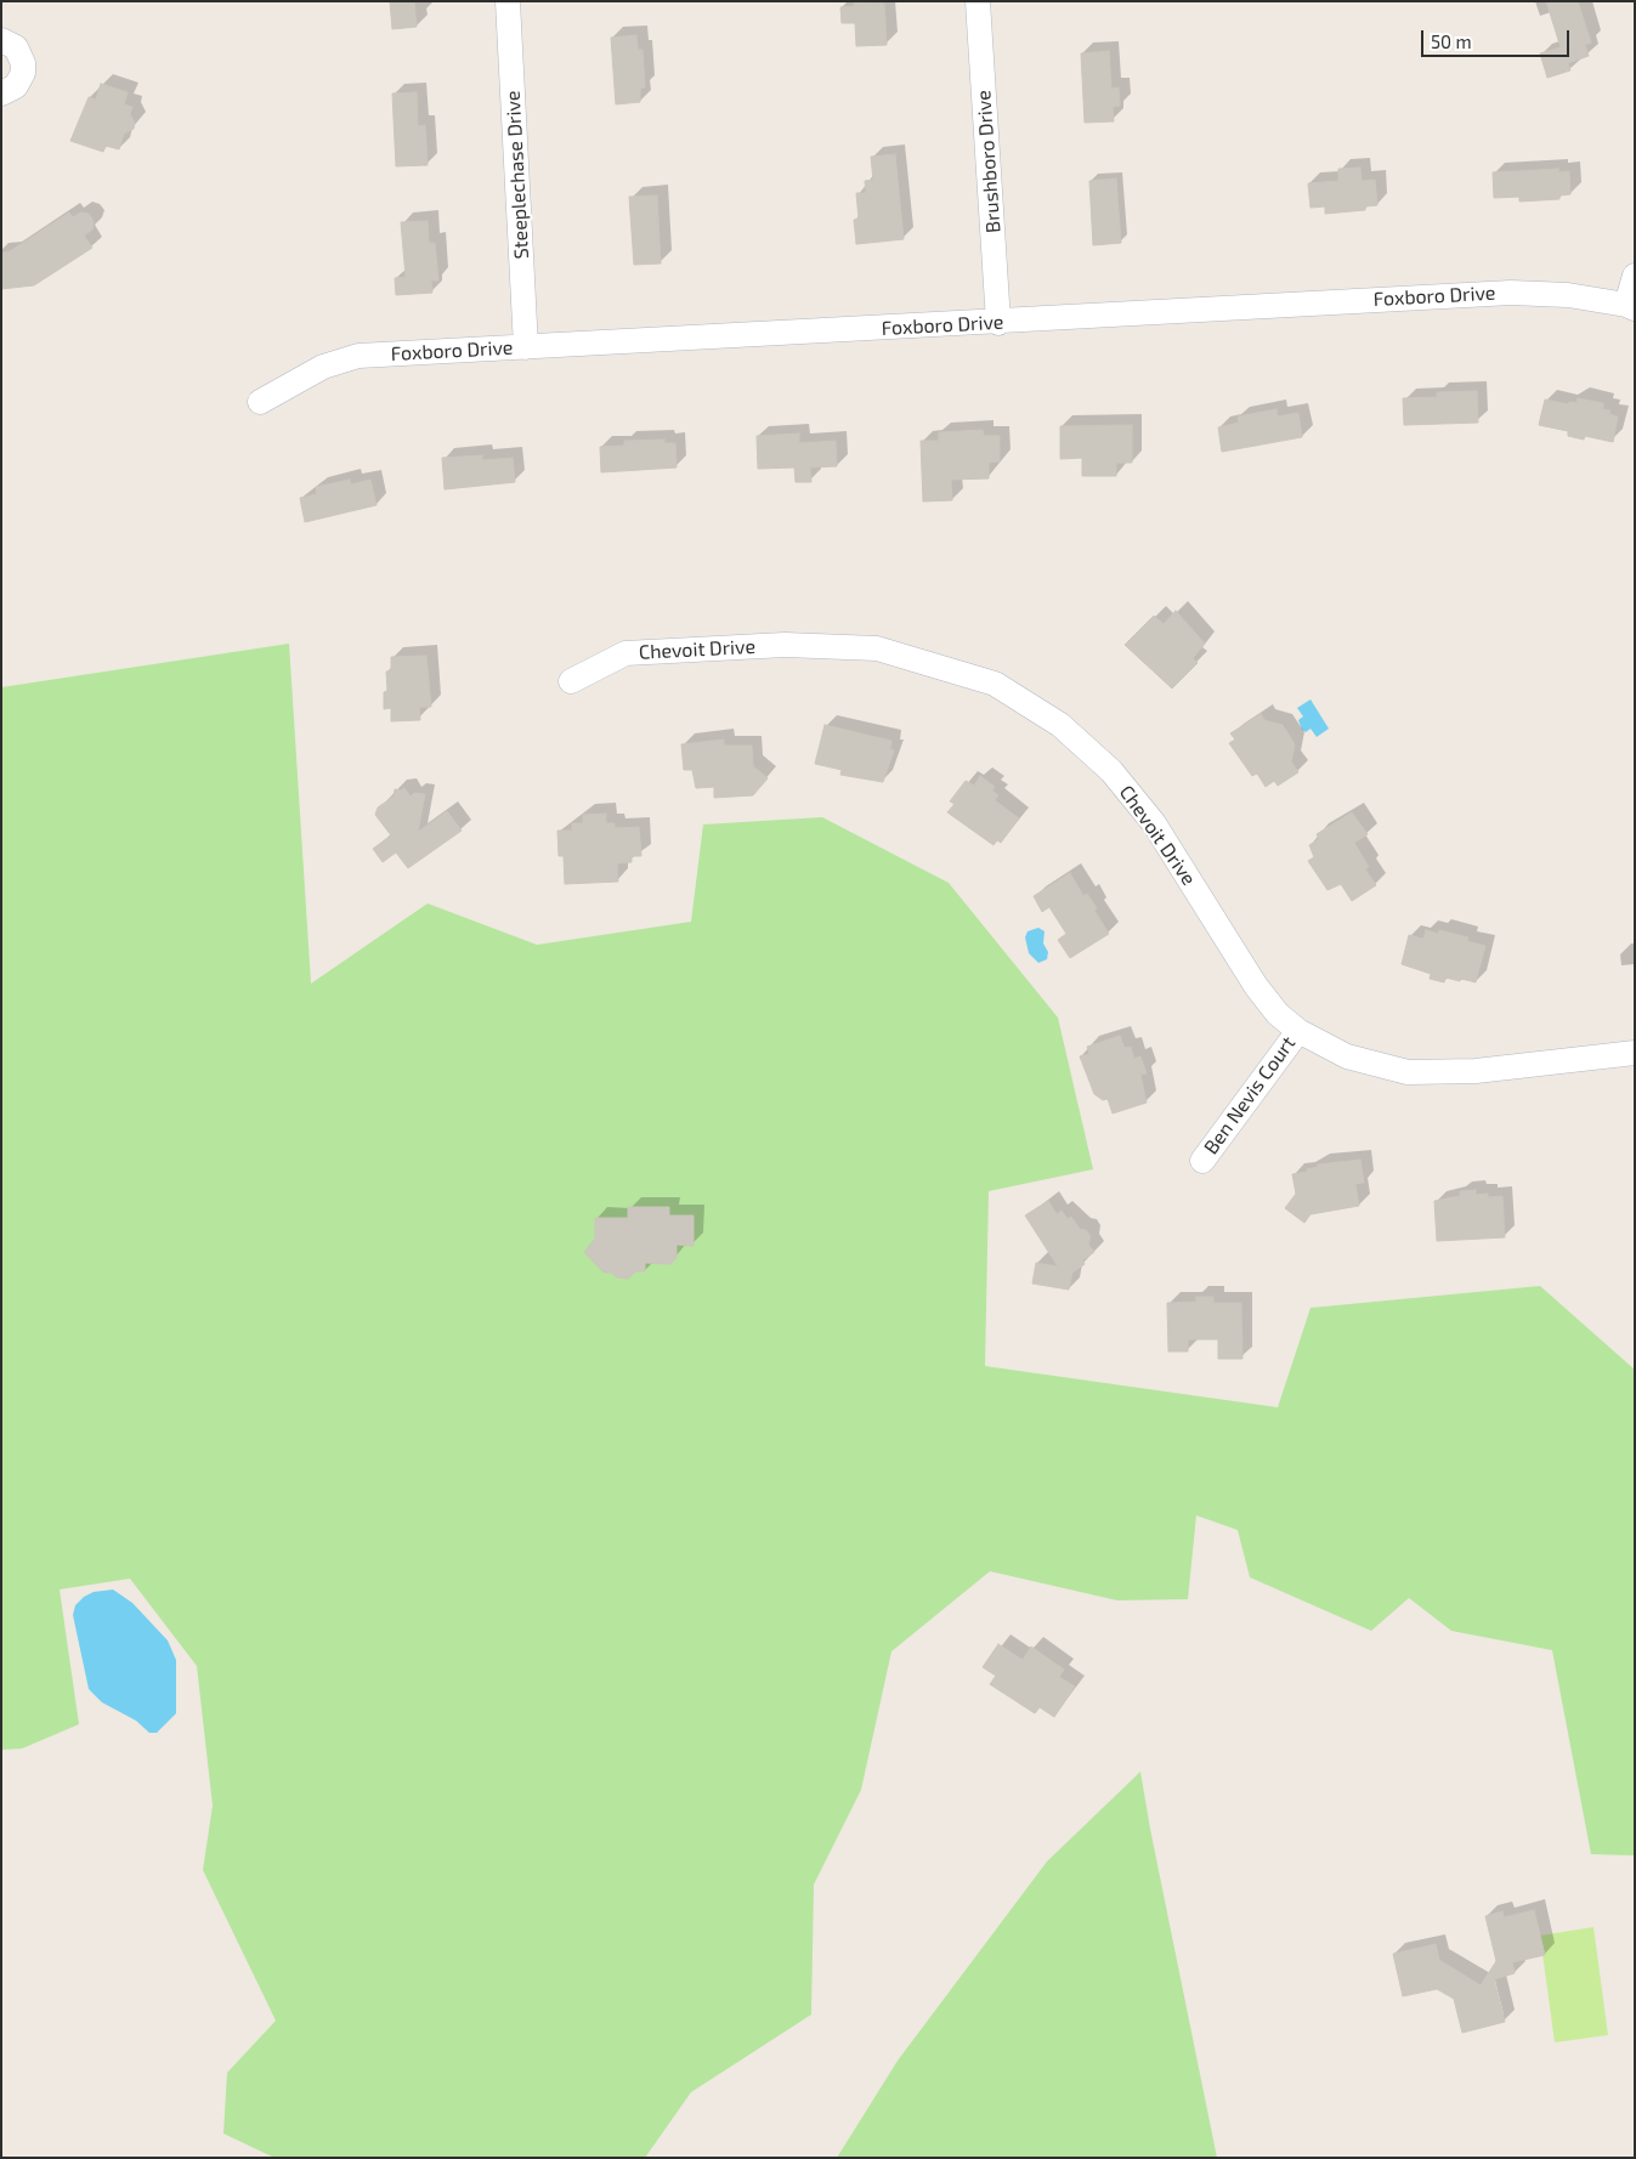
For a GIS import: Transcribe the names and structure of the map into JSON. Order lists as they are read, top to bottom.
{
  "streets": {
    "street": [
      "Brushboro Drive",
      "Steeplechase Drive",
      "Foxboro Drive",
      "Chevoit Drive",
      "Ben Nevis Court"
    ]
  },
  "crossings": [
    ["Brushboro Drive", "Foxboro Drive"],
    ["Steeplechase Drive", "Foxboro Drive"],
    ["Chevoit Drive", "Ben Nevis Court"]
  ],
  "scale_bar": "50 m"
}
